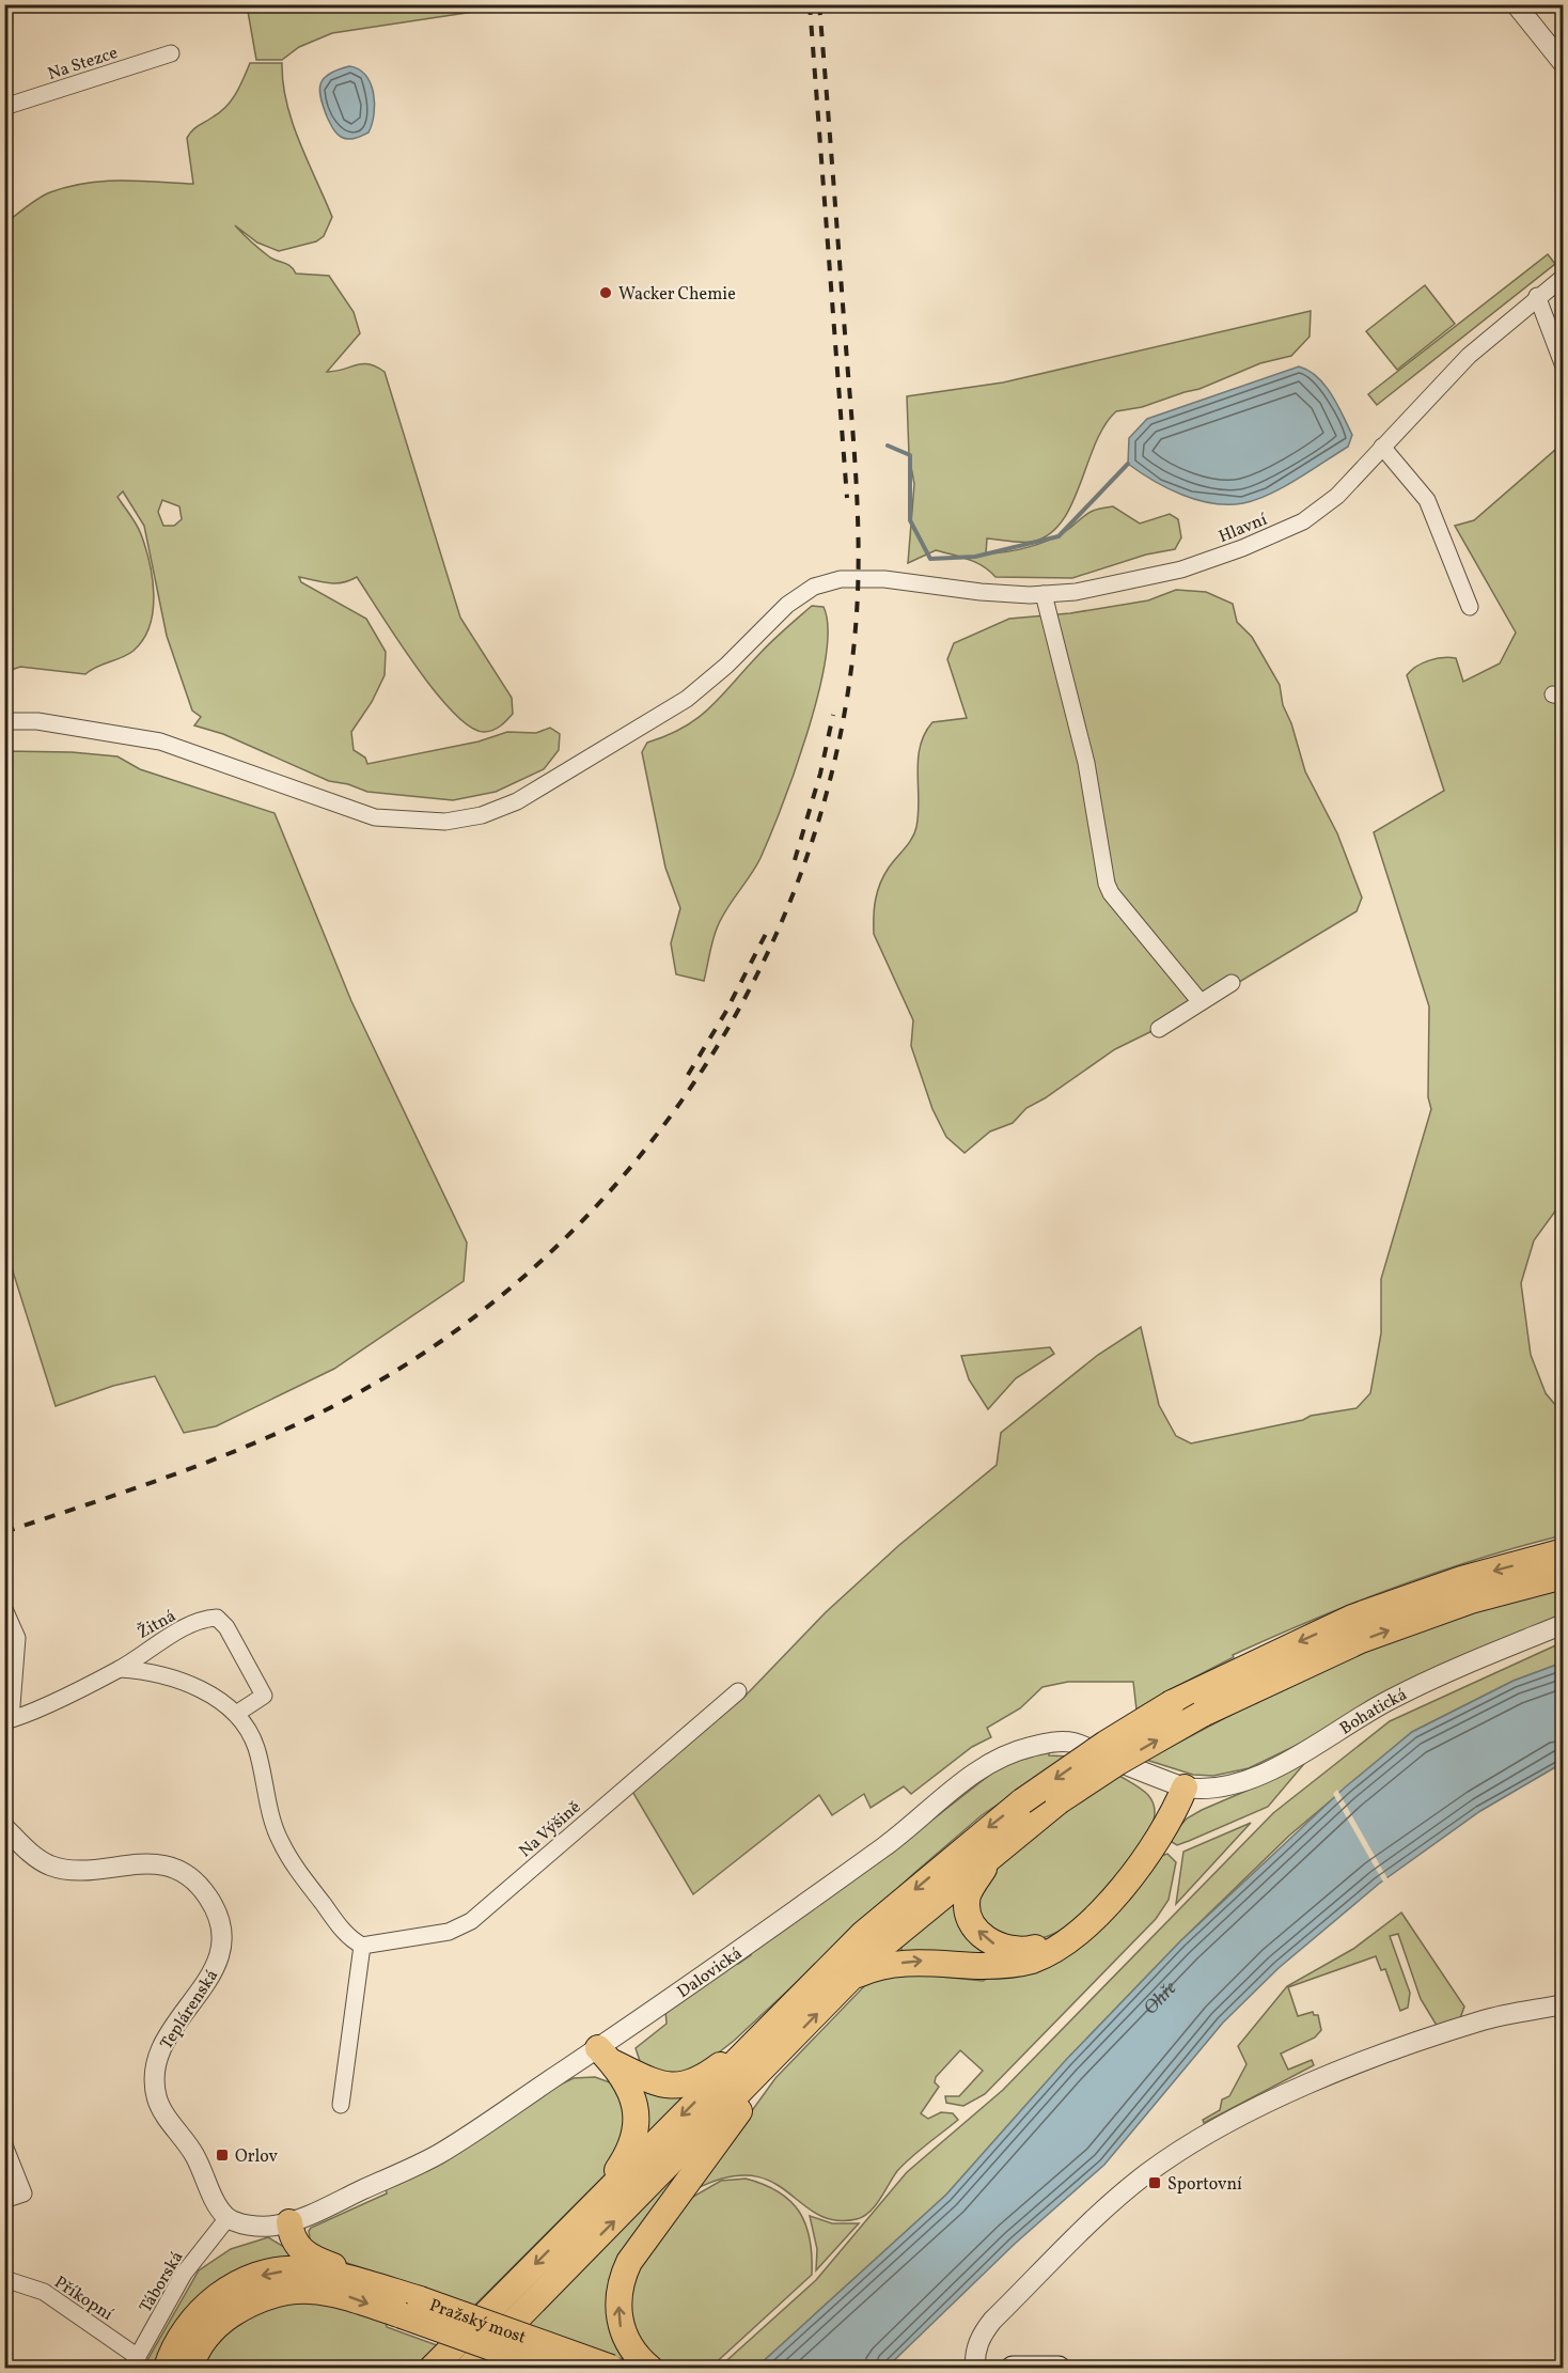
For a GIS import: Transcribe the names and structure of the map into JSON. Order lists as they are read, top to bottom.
{
  "streets": {
    "highway": ["Pražský most"],
    "street": [
      "Na Stezce",
      "Hlavní",
      "Žitná",
      "Bohatická",
      "Na Výšině",
      "Dalovická",
      "Teplárenská",
      "Táborská",
      "Příkopní"
    ]
  },
  "crossings": [
    ["Bohatická", "Dalovická"],
    ["Dalovická", "Teplárenská"],
    ["Dalovická", "Táborská"],
    ["Teplárenská", "Táborská"],
    ["Táborská", "Příkopní"]
  ],
  "water": ["Ohře"],
  "places": {
    "other": ["Wacker Chemie"],
    "transit": ["Orlov", "Sportovní"]
  }
}
